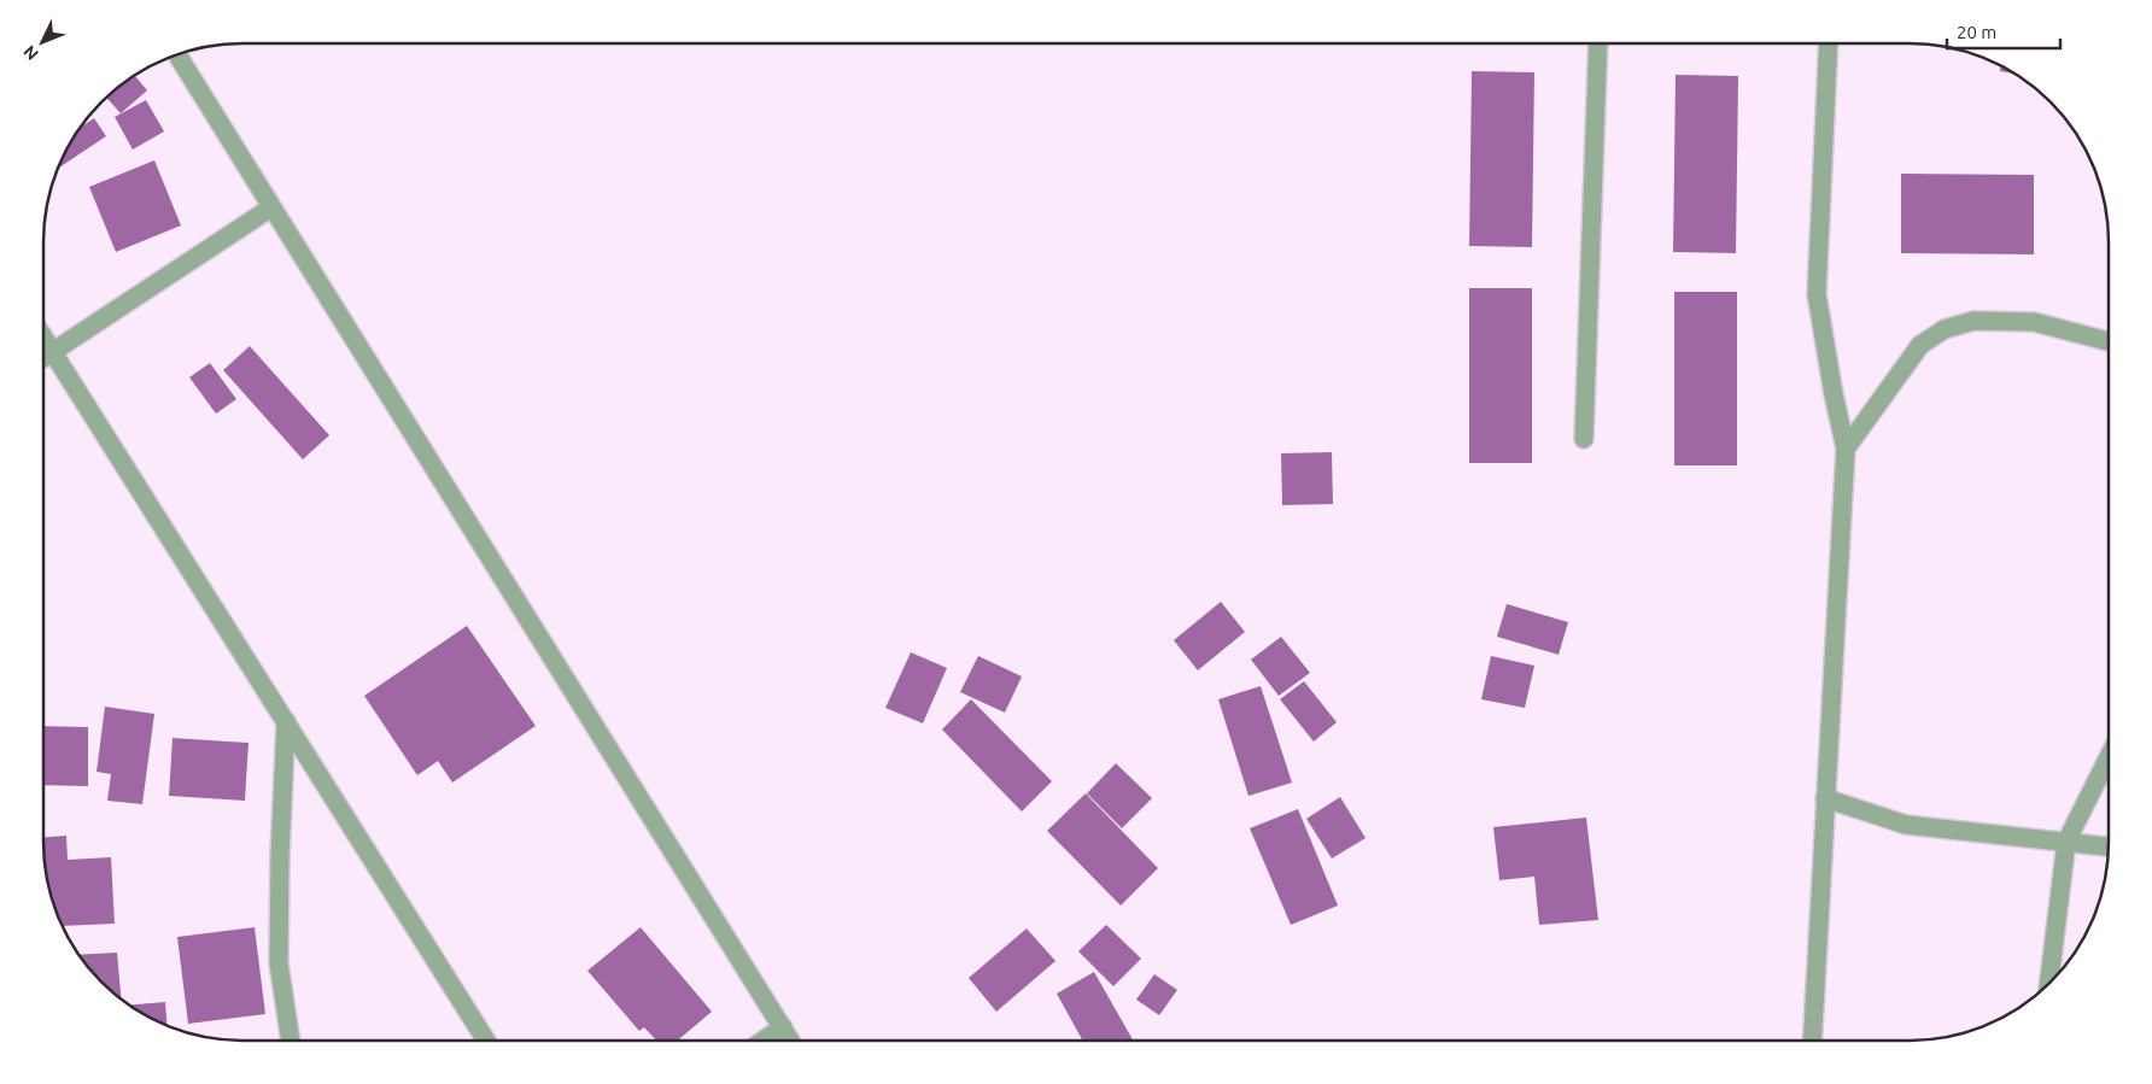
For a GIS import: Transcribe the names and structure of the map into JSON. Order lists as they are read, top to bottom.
{
  "scale_bar": "20 m",
  "north": "bottom left"
}
